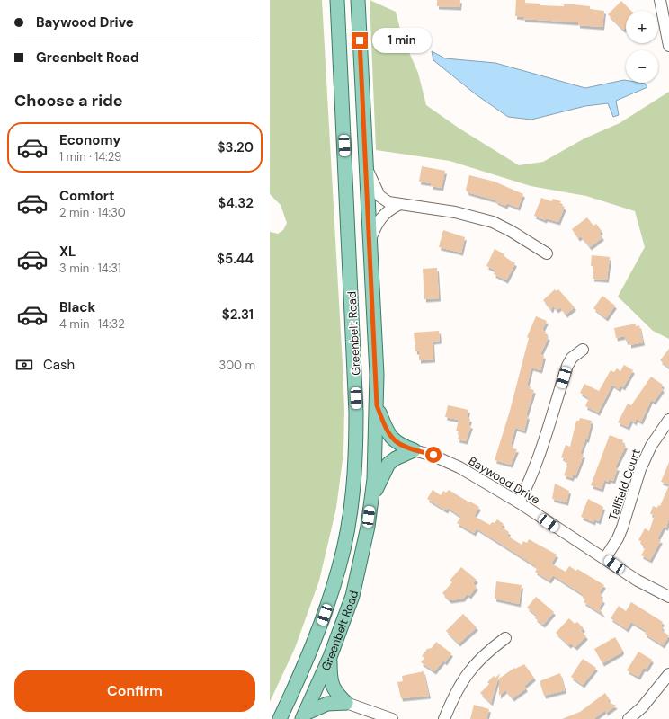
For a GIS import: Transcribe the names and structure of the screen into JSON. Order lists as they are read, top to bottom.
{
  "streets": {
    "main road": ["Greenbelt Road"],
    "street": ["Baywood Drive", "Tallfield Court"]
  },
  "crossings": [
    ["Baywood Drive", "Tallfield Court"]
  ],
  "page": {
    "banner": ["Baywood Drive", "Greenbelt Road"],
    "map_buttons": ["+", "−"],
    "bubble": "1 min",
    "heading": "Choose a ride",
    "list": [
      {
        "name": "Economy",
        "note": "1 min · 14:29",
        "value": "$3.20"
      },
      {
        "name": "Comfort",
        "note": "2 min · 14:30",
        "value": "$4.32"
      },
      {
        "name": "XL",
        "note": "3 min · 14:31",
        "value": "$5.44"
      },
      {
        "name": "Black",
        "note": "4 min · 14:32",
        "value": "$2.31"
      }
    ],
    "pay": ["Cash", "300 m"],
    "buttons": "Confirm"
  }
}
